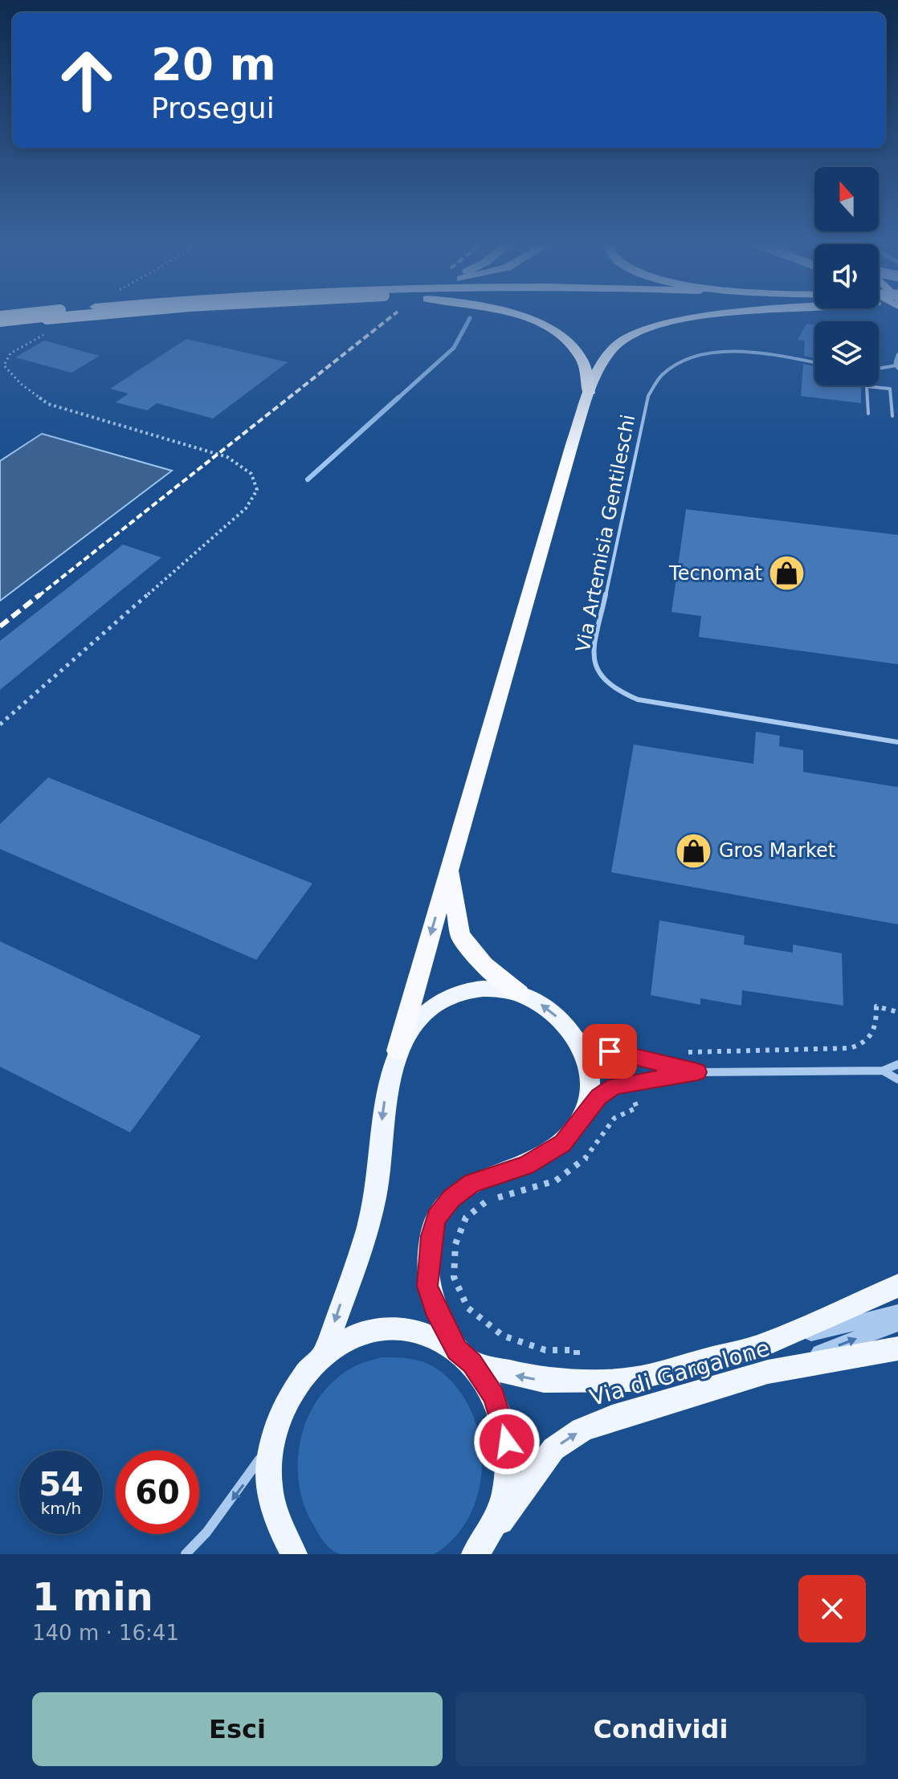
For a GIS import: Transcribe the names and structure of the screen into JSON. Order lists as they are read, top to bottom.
{
  "streets": {
    "main road": ["Via di Gargalone"],
    "lane": ["Via Artemisia Gentileschi"]
  },
  "places": {
    "shop": ["Tecnomat", "Gros Market"]
  },
  "north": "top",
  "page": {
    "turn": ["20 m", "Prosegui"],
    "speed": "54 km/h",
    "limit": "60",
    "heading": ["1 min", "140 m · 16:41"],
    "buttons": ["Esci", "Condividi"]
  }
}
